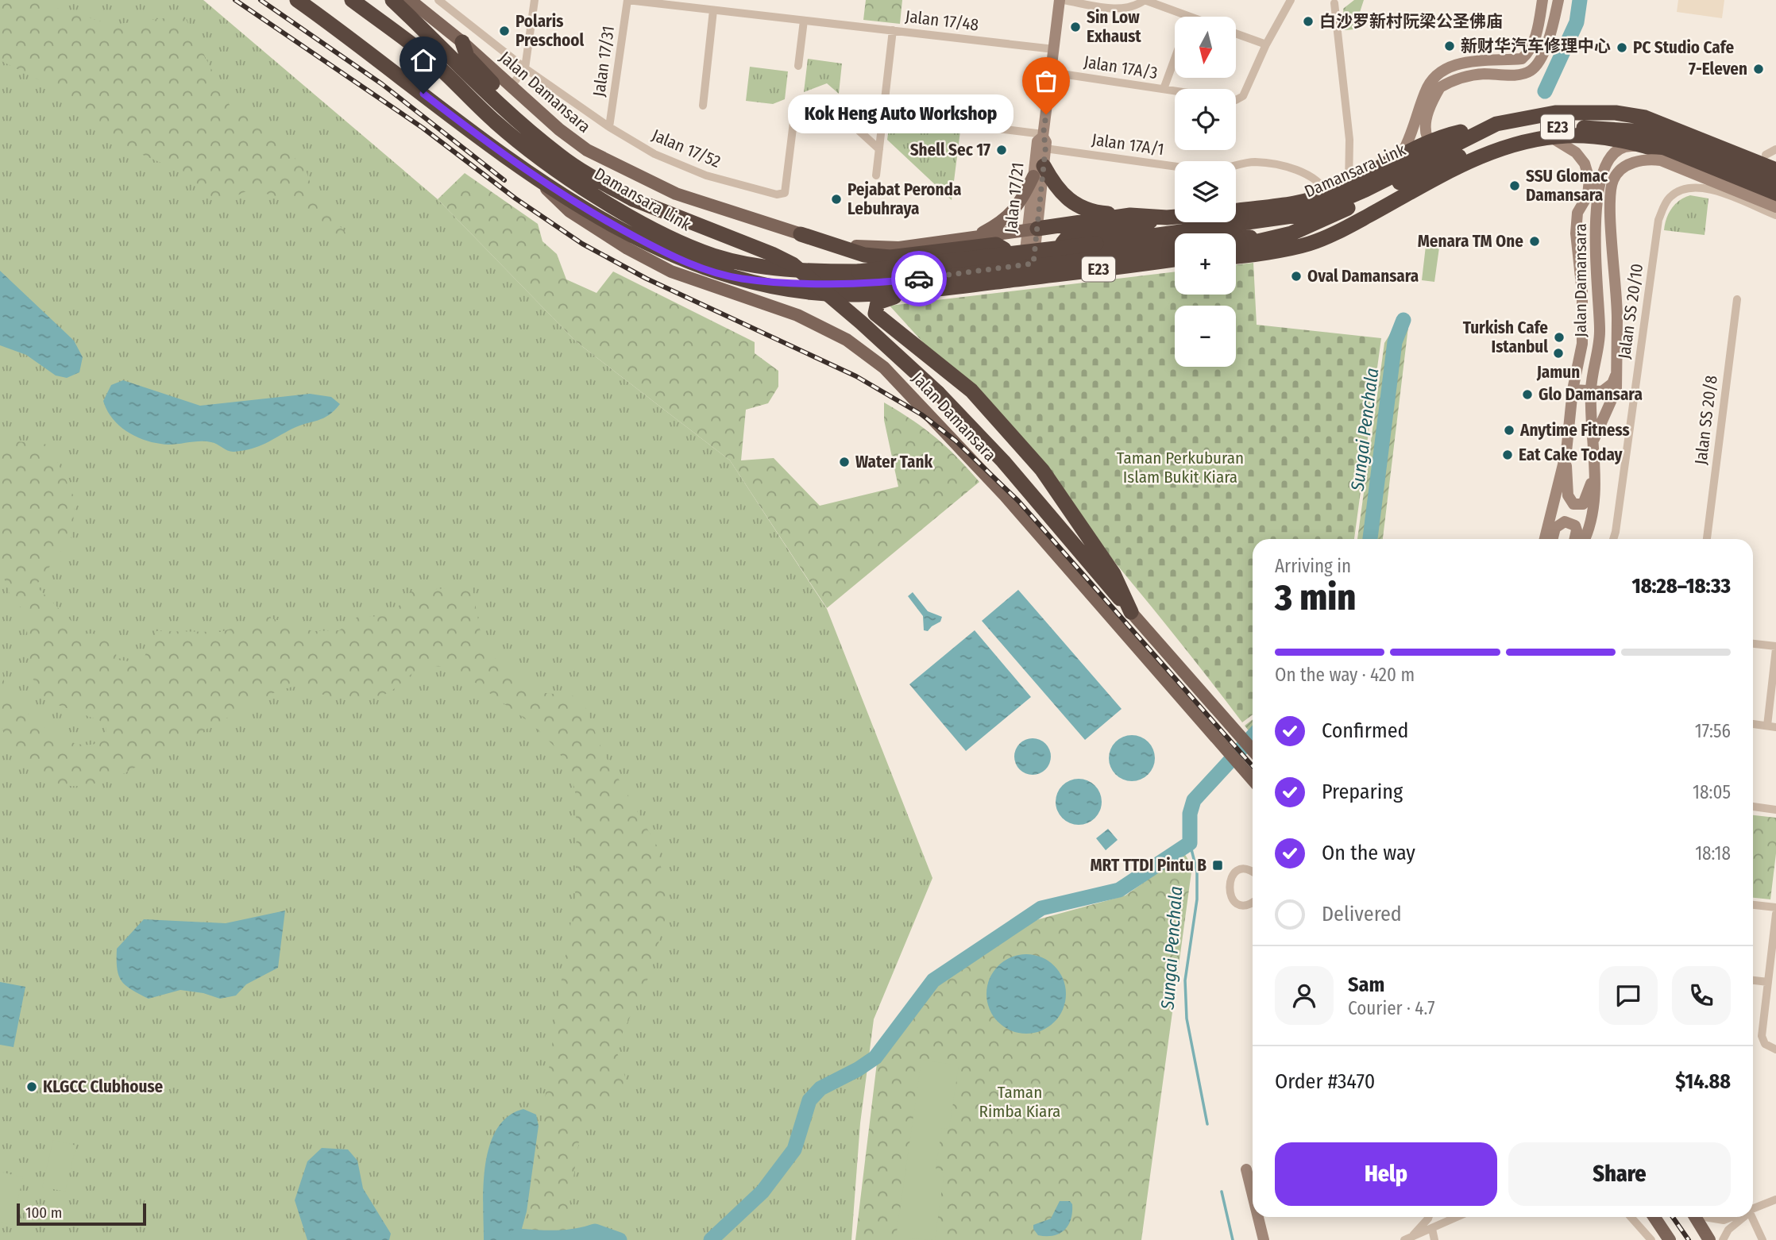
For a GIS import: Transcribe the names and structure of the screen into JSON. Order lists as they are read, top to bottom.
{
  "streets": {
    "highway": ["E23", "Damansara Link"],
    "main road": ["Jalan Damansara", "Jalan 17/21"],
    "street": [
      "Jalan 17/48",
      "Jalan 17/31",
      "Jalan 17A/3",
      "Jalan 17A/1",
      "Jalan 17/52",
      "Jalan SS 20/10",
      "Jalan SS 20/8"
    ]
  },
  "crossings": [
    ["Jalan 17/48", "Jalan 17/31"],
    ["Jalan 17/48", "Jalan 17/21"],
    ["Jalan 17/31", "Jalan 17/52"],
    ["Jalan 17A/3", "Jalan 17/21"],
    ["Jalan Damansara", "Damansara Link"],
    ["Jalan Damansara", "Jalan 17/21"],
    ["Jalan 17A/1", "Jalan 17/21"]
  ],
  "water": ["Sungai Penchala"],
  "parks": ["Taman Perkuburan Islam Bukit Kiara", "Taman Rimba Kiara"],
  "places": {
    "other": [
      "白沙罗新村阮梁公圣佛庙",
      "Sin Low Exhaust",
      "Polaris Preschool",
      "新财华汽车修理中心",
      "PC Studio Cafe",
      "7-Eleven",
      "Kok Heng Auto Workshop",
      "Shell Sec 17",
      "SSU Glomac Damansara",
      "Pejabat Peronda Lebuhraya",
      "Menara TM One",
      "Oval Damansara",
      "Turkish Cafe Istanbul",
      "Jamun",
      "Glo Damansara",
      "Anytime Fitness",
      "Eat Cake Today",
      "Water Tank",
      "KLGCC Clubhouse"
    ],
    "transit": ["MRT TTDI Pintu B"]
  },
  "scale_bar": "100 m",
  "north": "bottom",
  "page": {
    "map_buttons": ["+", "−"],
    "bubble": "Kok Heng Auto Workshop",
    "heading": ["3 min", "Arriving in", "18:28–18:33"],
    "panel": [
      "Sam",
      "Courier · 4.7",
      "Order #3470",
      "$14.88"
    ],
    "bar": "On the way · 420 m",
    "list": [
      ["Confirmed", "17:56"],
      ["Preparing", "18:05"],
      ["On the way", "18:18"],
      "Delivered"
    ],
    "buttons": ["Help", "Share"],
    "scale": "100 m"
  }
}
